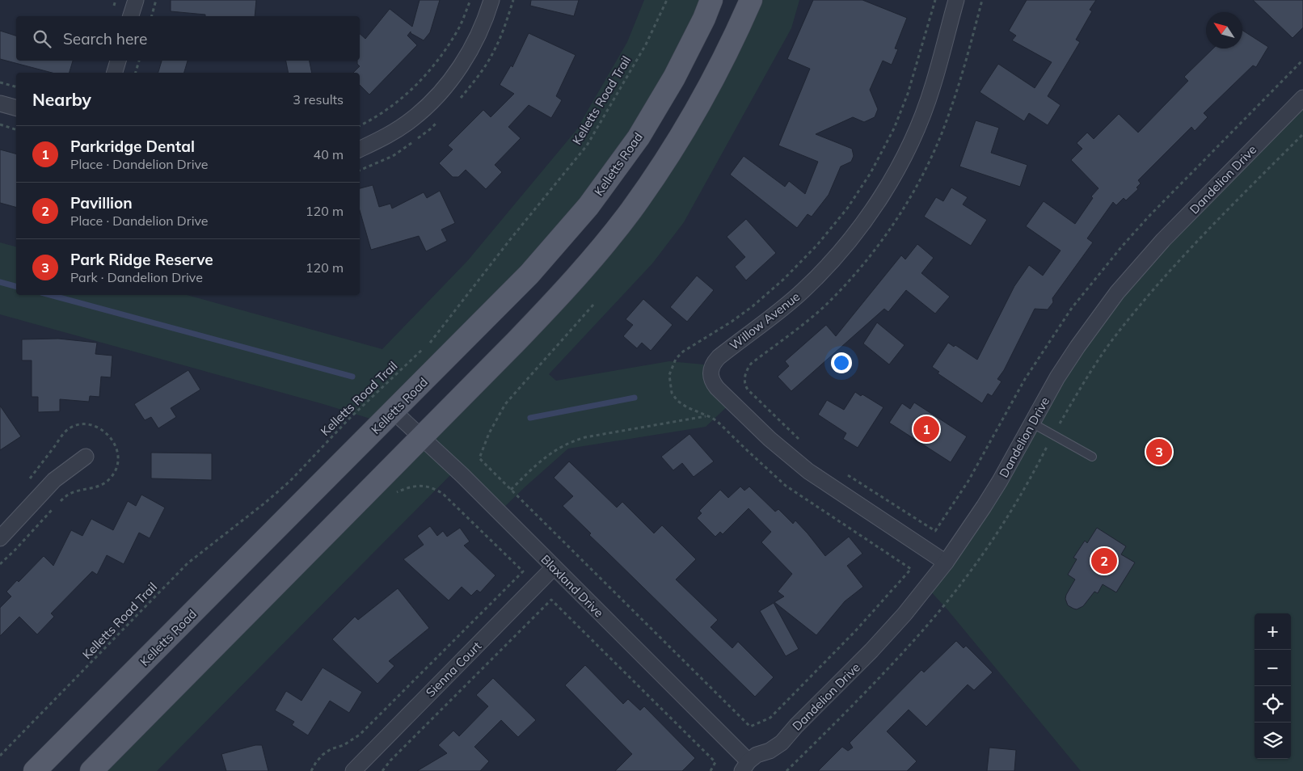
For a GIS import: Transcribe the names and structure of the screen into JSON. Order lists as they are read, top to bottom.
{
  "streets": {
    "main road": ["Kelletts Road"],
    "street": [
      "Dandelion Drive",
      "Willow Avenue",
      "Blaxland Drive",
      "Sienna Court"
    ],
    "path": ["Kelletts Road Trail"]
  },
  "crossings": [
    ["Kelletts Road", "Blaxland Drive"],
    ["Dandelion Drive", "Willow Avenue"],
    ["Dandelion Drive", "Blaxland Drive"],
    ["Blaxland Drive", "Sienna Court"]
  ],
  "north": "top left",
  "page": {
    "search": "Search here",
    "heading": ["Nearby", "3 results"],
    "list": [
      {
        "mark": "1",
        "name": "Parkridge Dental",
        "note": "Place · Dandelion Drive",
        "value": "40 m"
      },
      {
        "mark": "2",
        "name": "Pavillion",
        "note": "Place · Dandelion Drive",
        "value": "120 m"
      },
      {
        "mark": "3",
        "name": "Park Ridge Reserve",
        "note": "Park · Dandelion Drive",
        "value": "120 m"
      }
    ],
    "pins": ["1", "3", "2"],
    "map_buttons": ["+", "−"]
  }
}
